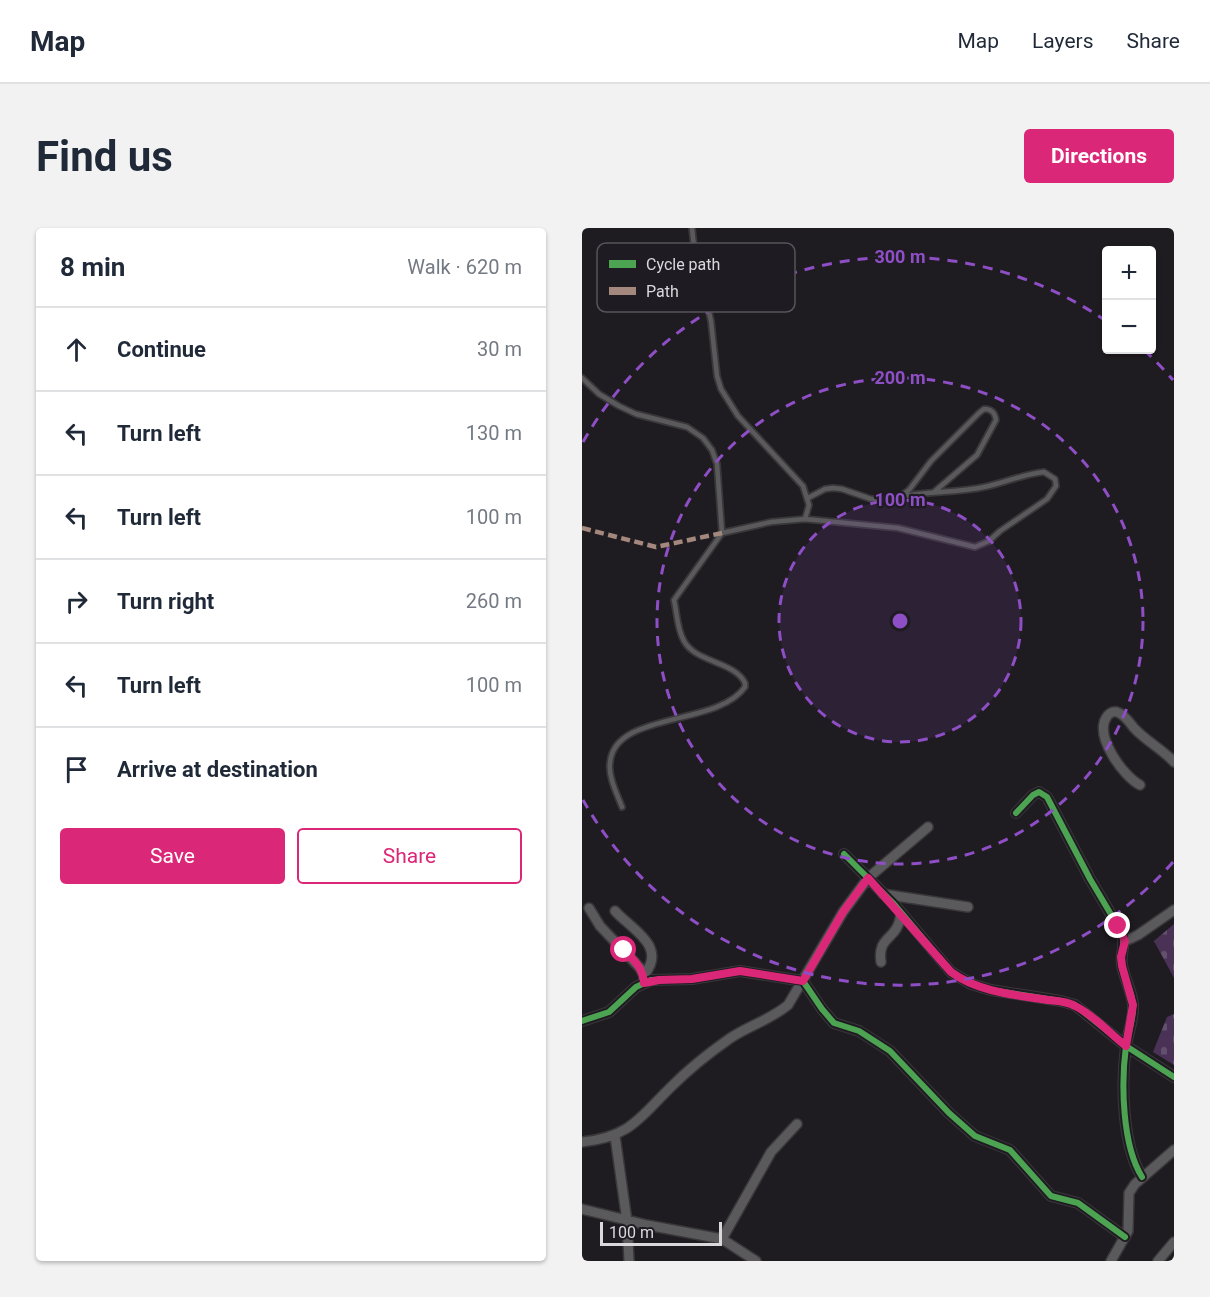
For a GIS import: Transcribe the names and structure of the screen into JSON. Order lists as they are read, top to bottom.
{
  "legend": ["Cycle path", "Path"],
  "scale_bar": "100 m",
  "page": {
    "header": "Map",
    "nav": ["Map", "Layers", "Share"],
    "buttons": [
      "Directions",
      ["Save", "Share"]
    ],
    "title": "Find us",
    "heading": ["8 min", "Walk · 620 m"],
    "map_buttons": ["+", "−"],
    "list": [
      ["Continue", "30 m"],
      ["Turn left", "130 m"],
      ["Turn left", "100 m"],
      ["Turn right", "260 m"],
      ["Turn left", "100 m"],
      "Arrive at destination"
    ],
    "scale": "100 m"
  },
  "rings": ["300 m", "200 m", "100 m"]
}
